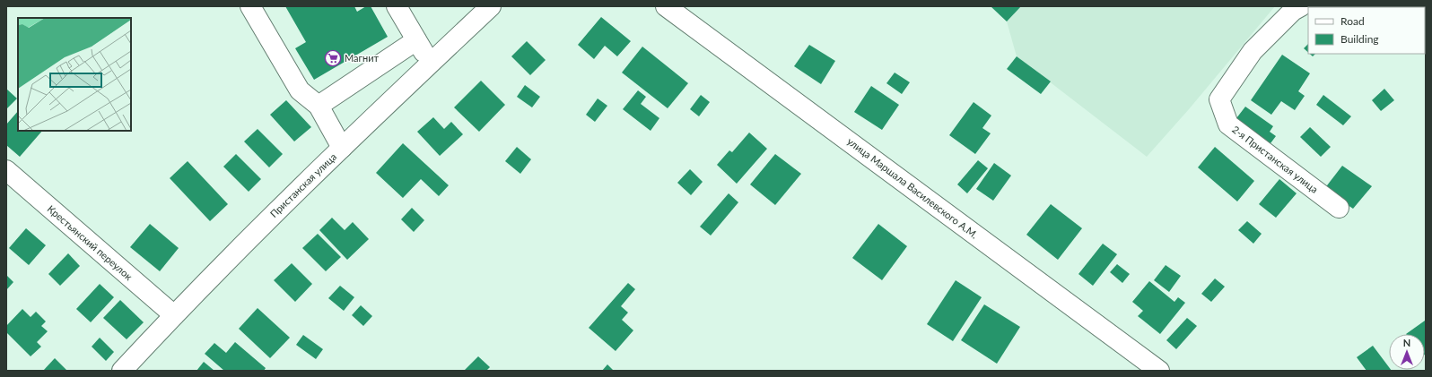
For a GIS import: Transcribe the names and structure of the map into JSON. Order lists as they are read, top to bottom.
{
  "streets": {
    "street": [
      "2-я Пристанская улица",
      "Пристанская улица",
      "улица Маршала Василевского А.М.",
      "Крестьянский переулок"
    ]
  },
  "crossings": [
    ["Пристанская улица", "Крестьянский переулок"]
  ],
  "places": {
    "supermarket": ["Магнит"]
  },
  "legend": ["Road", "Building"],
  "north": "top"
}
